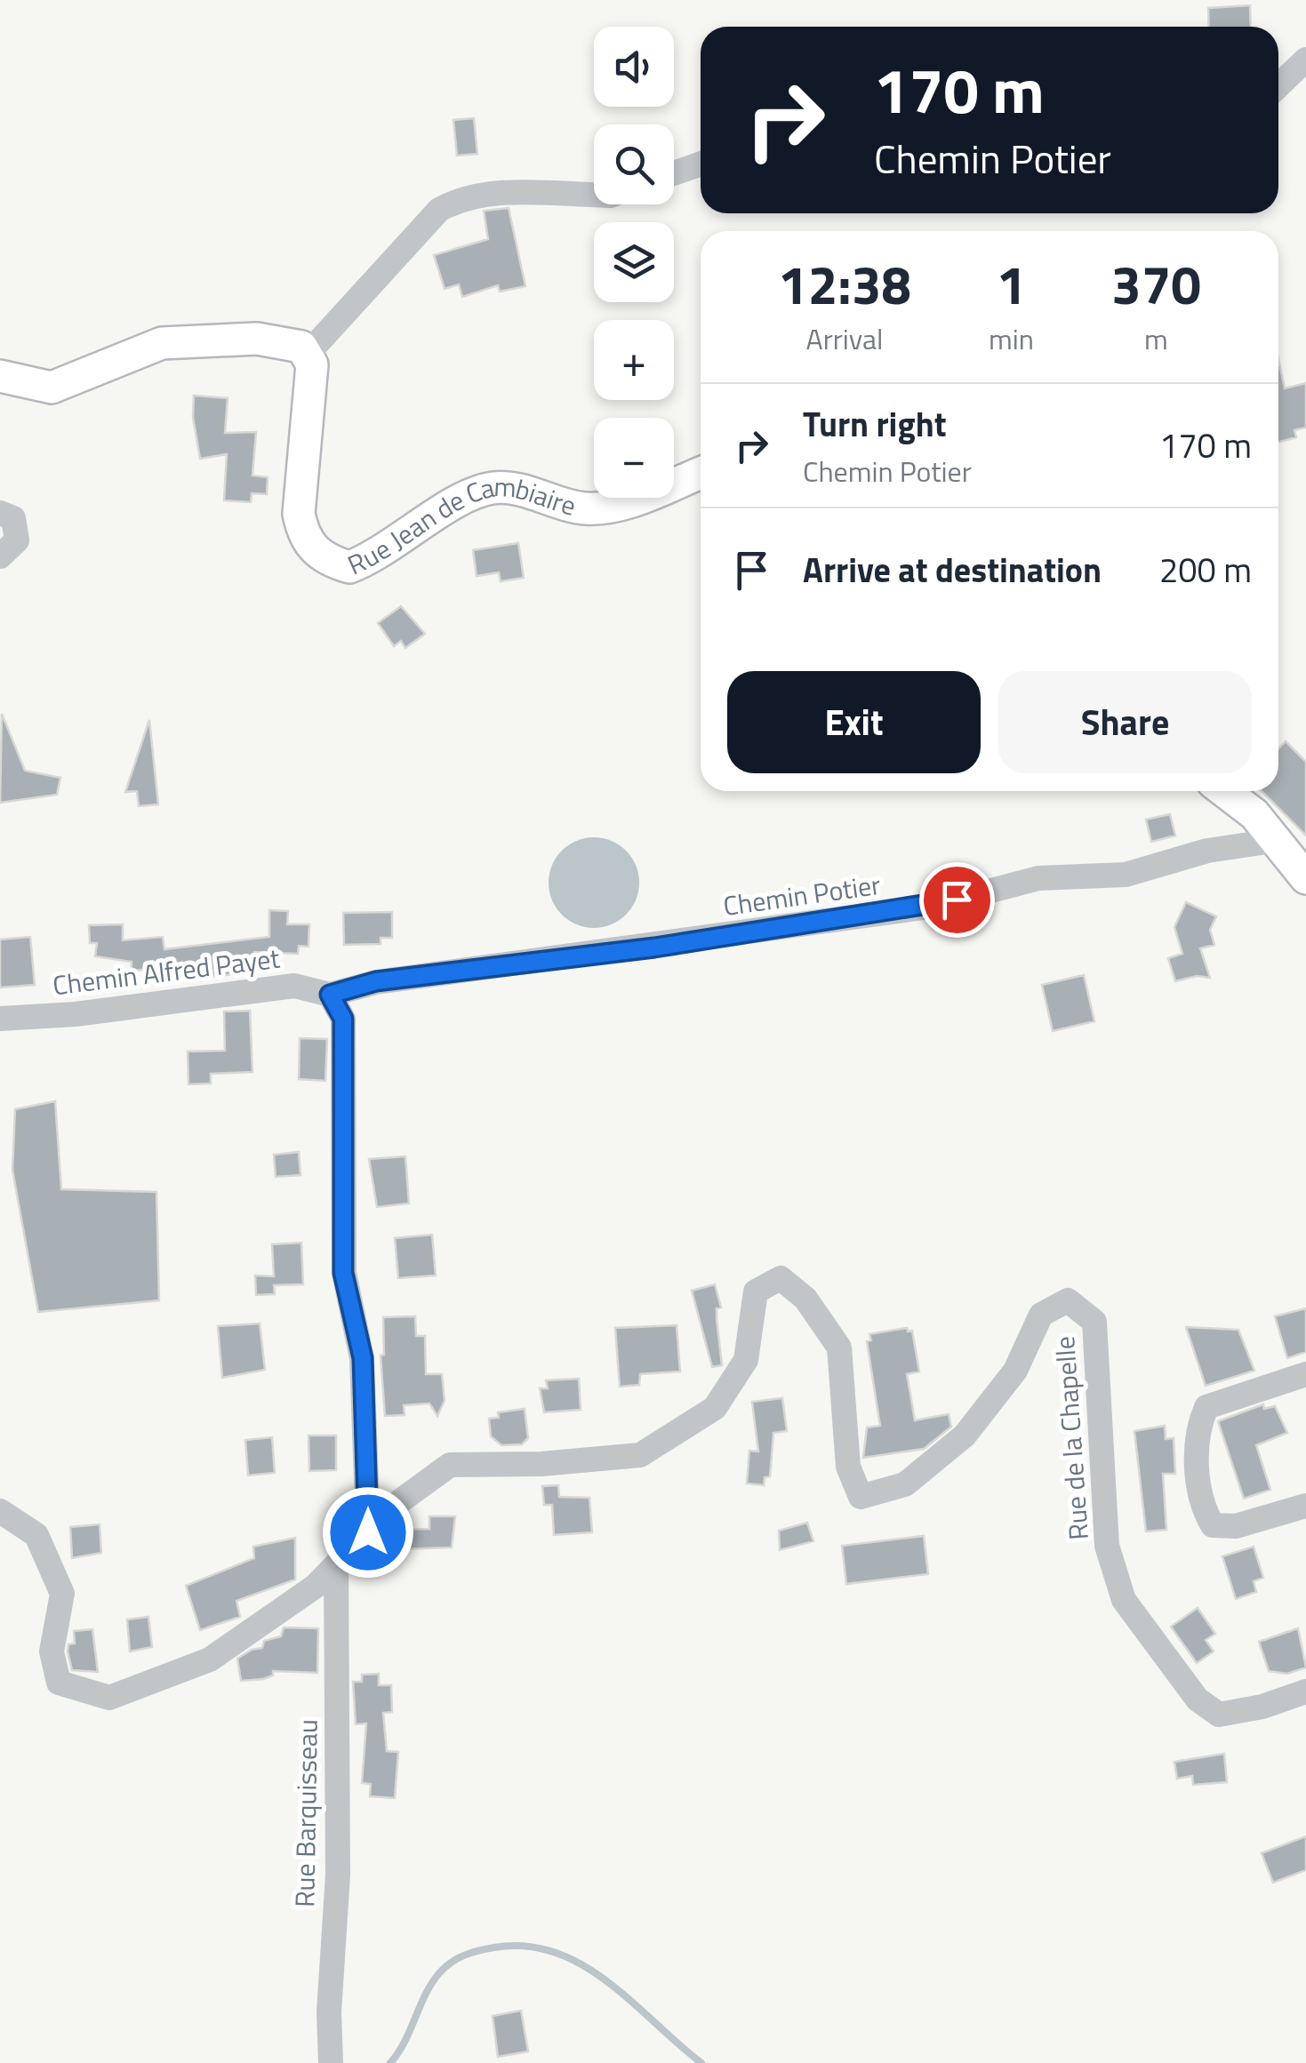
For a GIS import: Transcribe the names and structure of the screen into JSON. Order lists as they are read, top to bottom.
{
  "streets": {
    "main road": ["Rue Jean de Cambiaire"],
    "street": [
      "Chemin Potier",
      "Chemin Alfred Payet",
      "Rue de la Chapelle",
      "Rue Barquisseau"
    ]
  },
  "crossings": [
    ["Chemin Potier", "Chemin Alfred Payet"],
    ["Rue de la Chapelle", "Rue Barquisseau"]
  ],
  "page": {
    "map_buttons": ["+", "−"],
    "turn": ["170 m", "Chemin Potier"],
    "eta": [
      "12:38",
      "Arrival",
      "1",
      "min",
      "370",
      "m"
    ],
    "list": [
      {
        "name": "Turn right",
        "note": "Chemin Potier",
        "value": "170 m"
      },
      {
        "name": "Arrive at destination",
        "value": "200 m"
      }
    ],
    "buttons": ["Exit", "Share"]
  }
}
